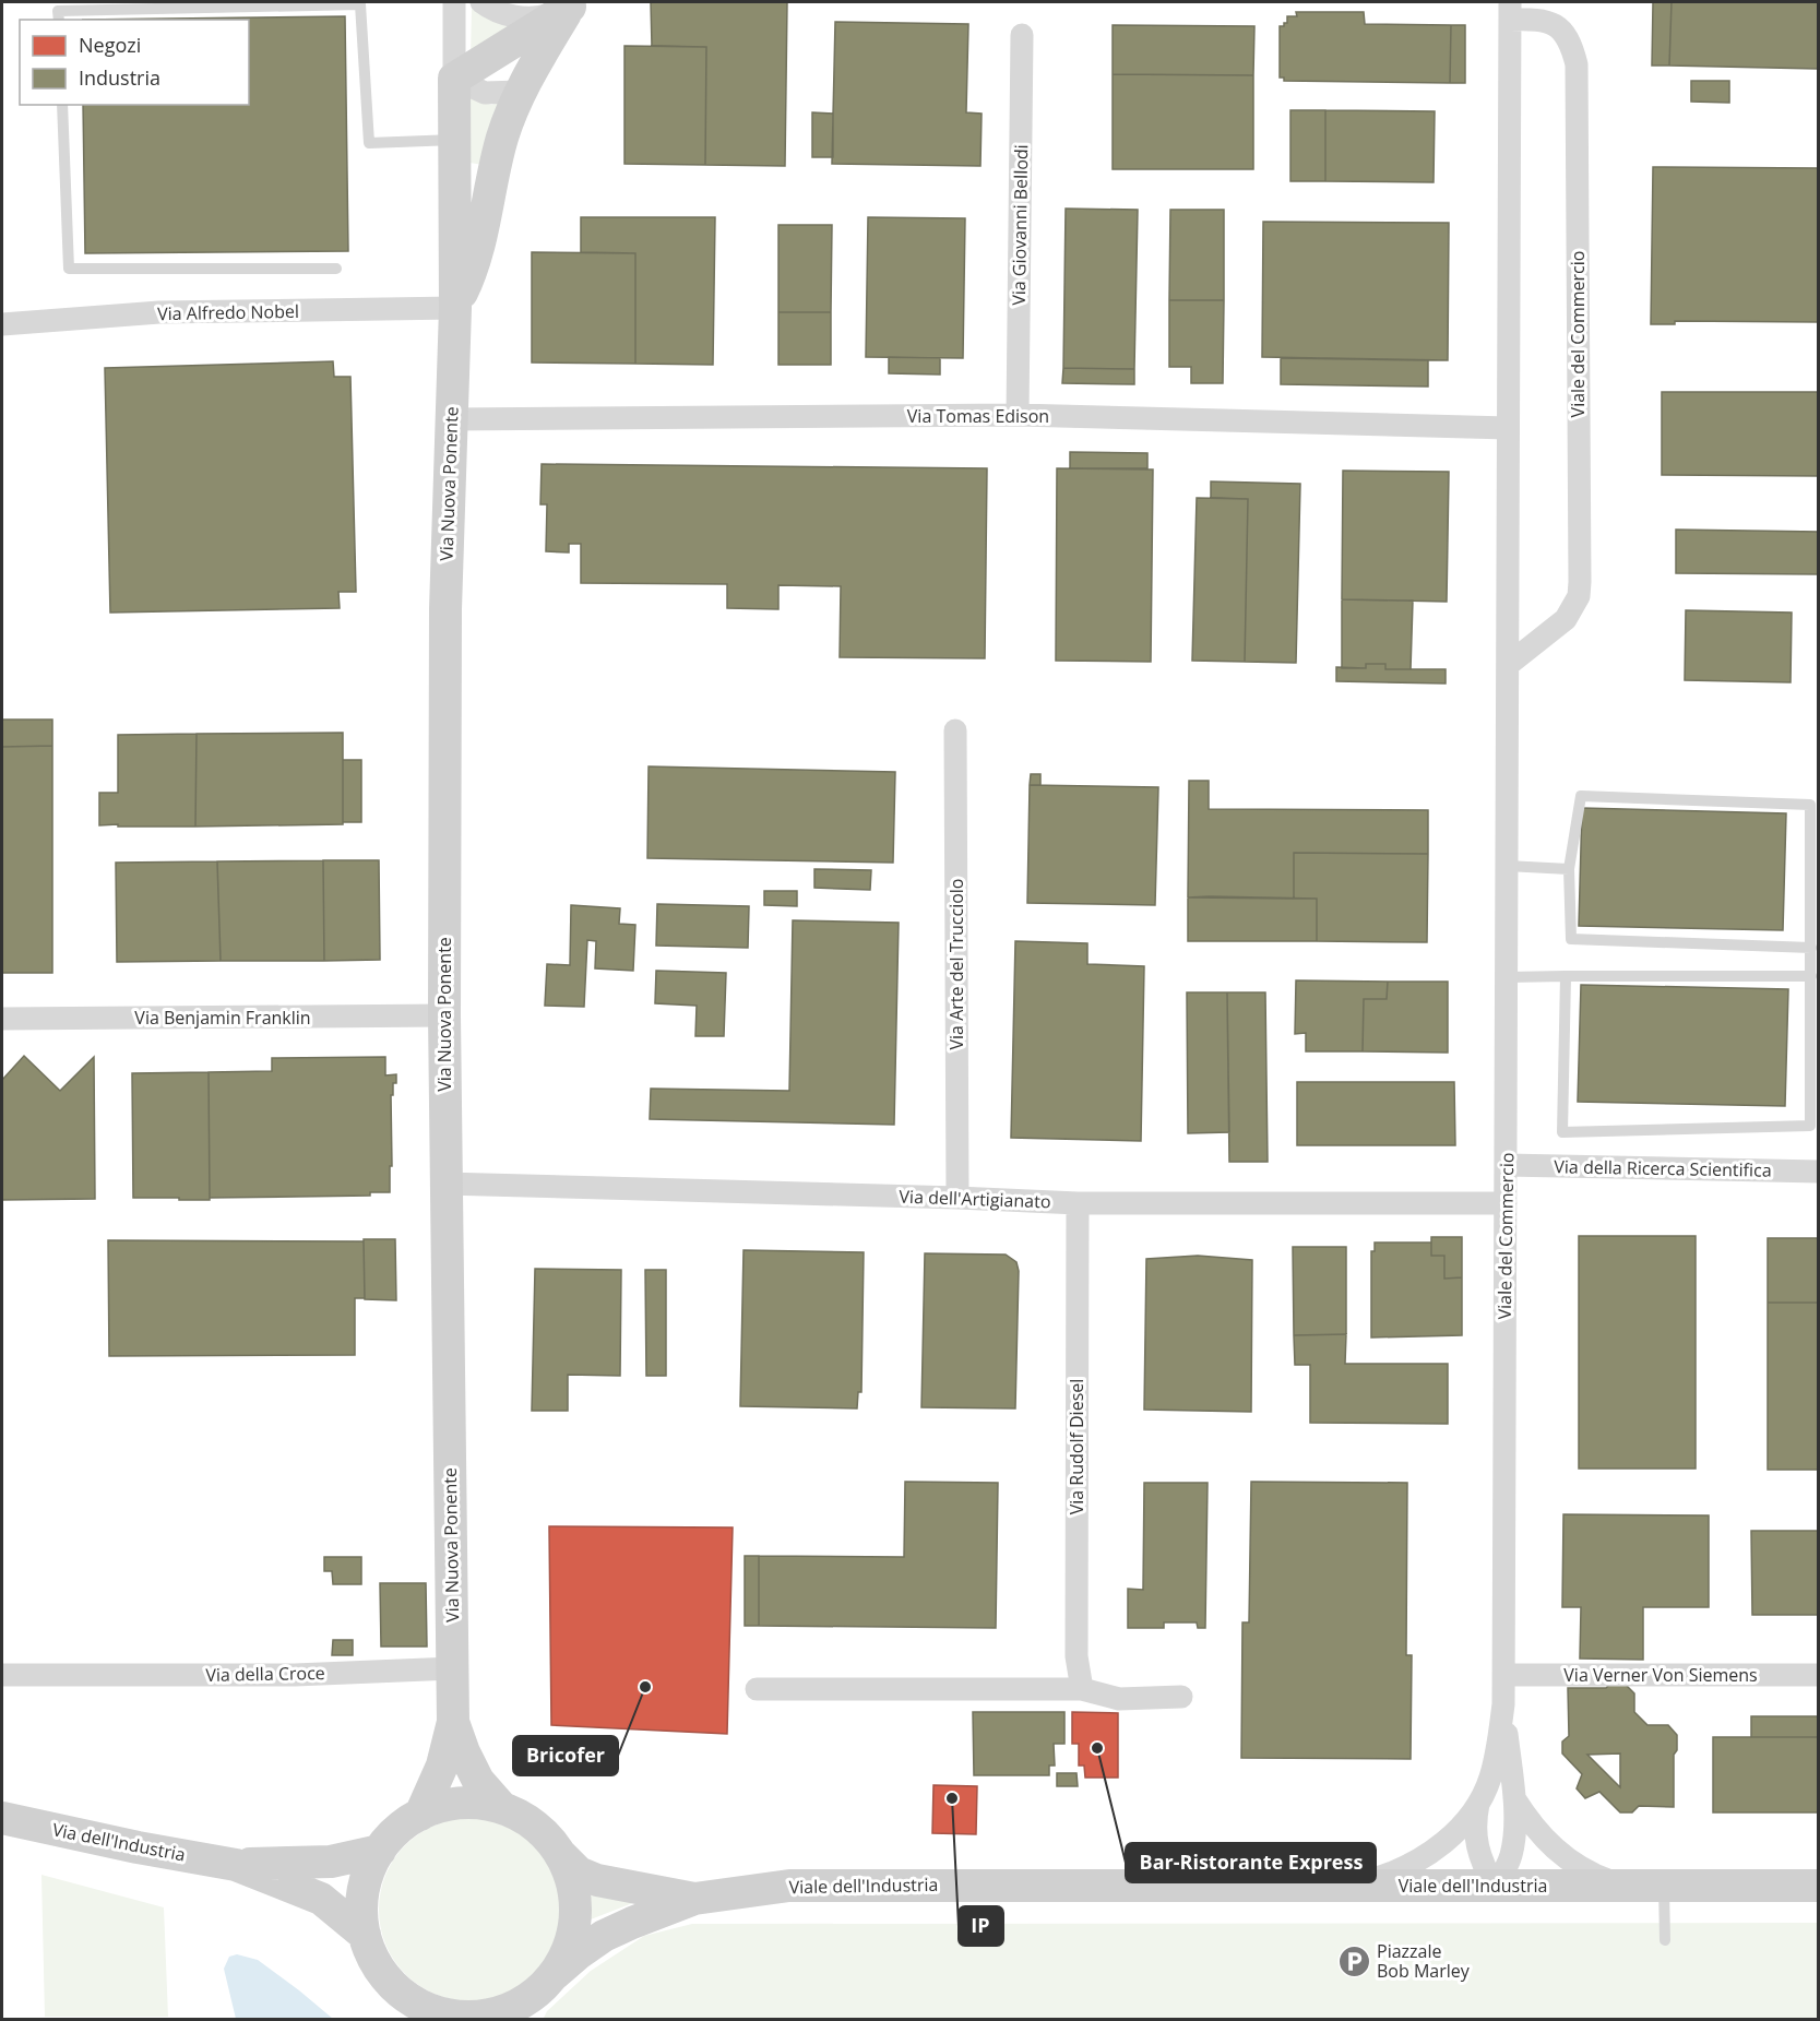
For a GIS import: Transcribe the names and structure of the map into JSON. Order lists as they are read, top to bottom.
{
  "streets": {
    "street": [
      "Via Giovanni Bellodi",
      "Via Alfredo Nobel",
      "Viale del Commercio",
      "Via Tomas Edison",
      "Via Nuova Ponente",
      "Via Arte del Trucciolo",
      "Via Benjamin Franklin",
      "Via della Ricerca Scientifica",
      "Via dell'Artigianato",
      "Via Rudolf Diesel",
      "Via della Croce",
      "Via Verner Von Siemens",
      "Via dell'Industria",
      "Viale dell'Industria"
    ]
  },
  "crossings": [
    ["Via Giovanni Bellodi", "Via Tomas Edison"],
    ["Via Alfredo Nobel", "Via Nuova Ponente"],
    ["Viale del Commercio", "Via Tomas Edison"],
    ["Viale del Commercio", "Via della Ricerca Scientifica"],
    ["Viale del Commercio", "Via dell'Artigianato"],
    ["Viale del Commercio", "Via Verner Von Siemens"],
    ["Via Tomas Edison", "Via Nuova Ponente"],
    ["Via Nuova Ponente", "Via Benjamin Franklin"],
    ["Via Nuova Ponente", "Via dell'Artigianato"],
    ["Via Nuova Ponente", "Via della Croce"],
    ["Via Nuova Ponente", "Via dell'Industria"],
    ["Via Nuova Ponente", "Viale dell'Industria"],
    ["Via Arte del Trucciolo", "Via dell'Artigianato"],
    ["Via dell'Artigianato", "Via Rudolf Diesel"],
    ["Via dell'Industria", "Viale dell'Industria"]
  ],
  "places": {
    "other": ["Bricofer", "Bar-Ristorante Express", "IP"],
    "parking": ["Piazzale Bob Marley"]
  },
  "legend": ["Negozi", "Industria"]
}
